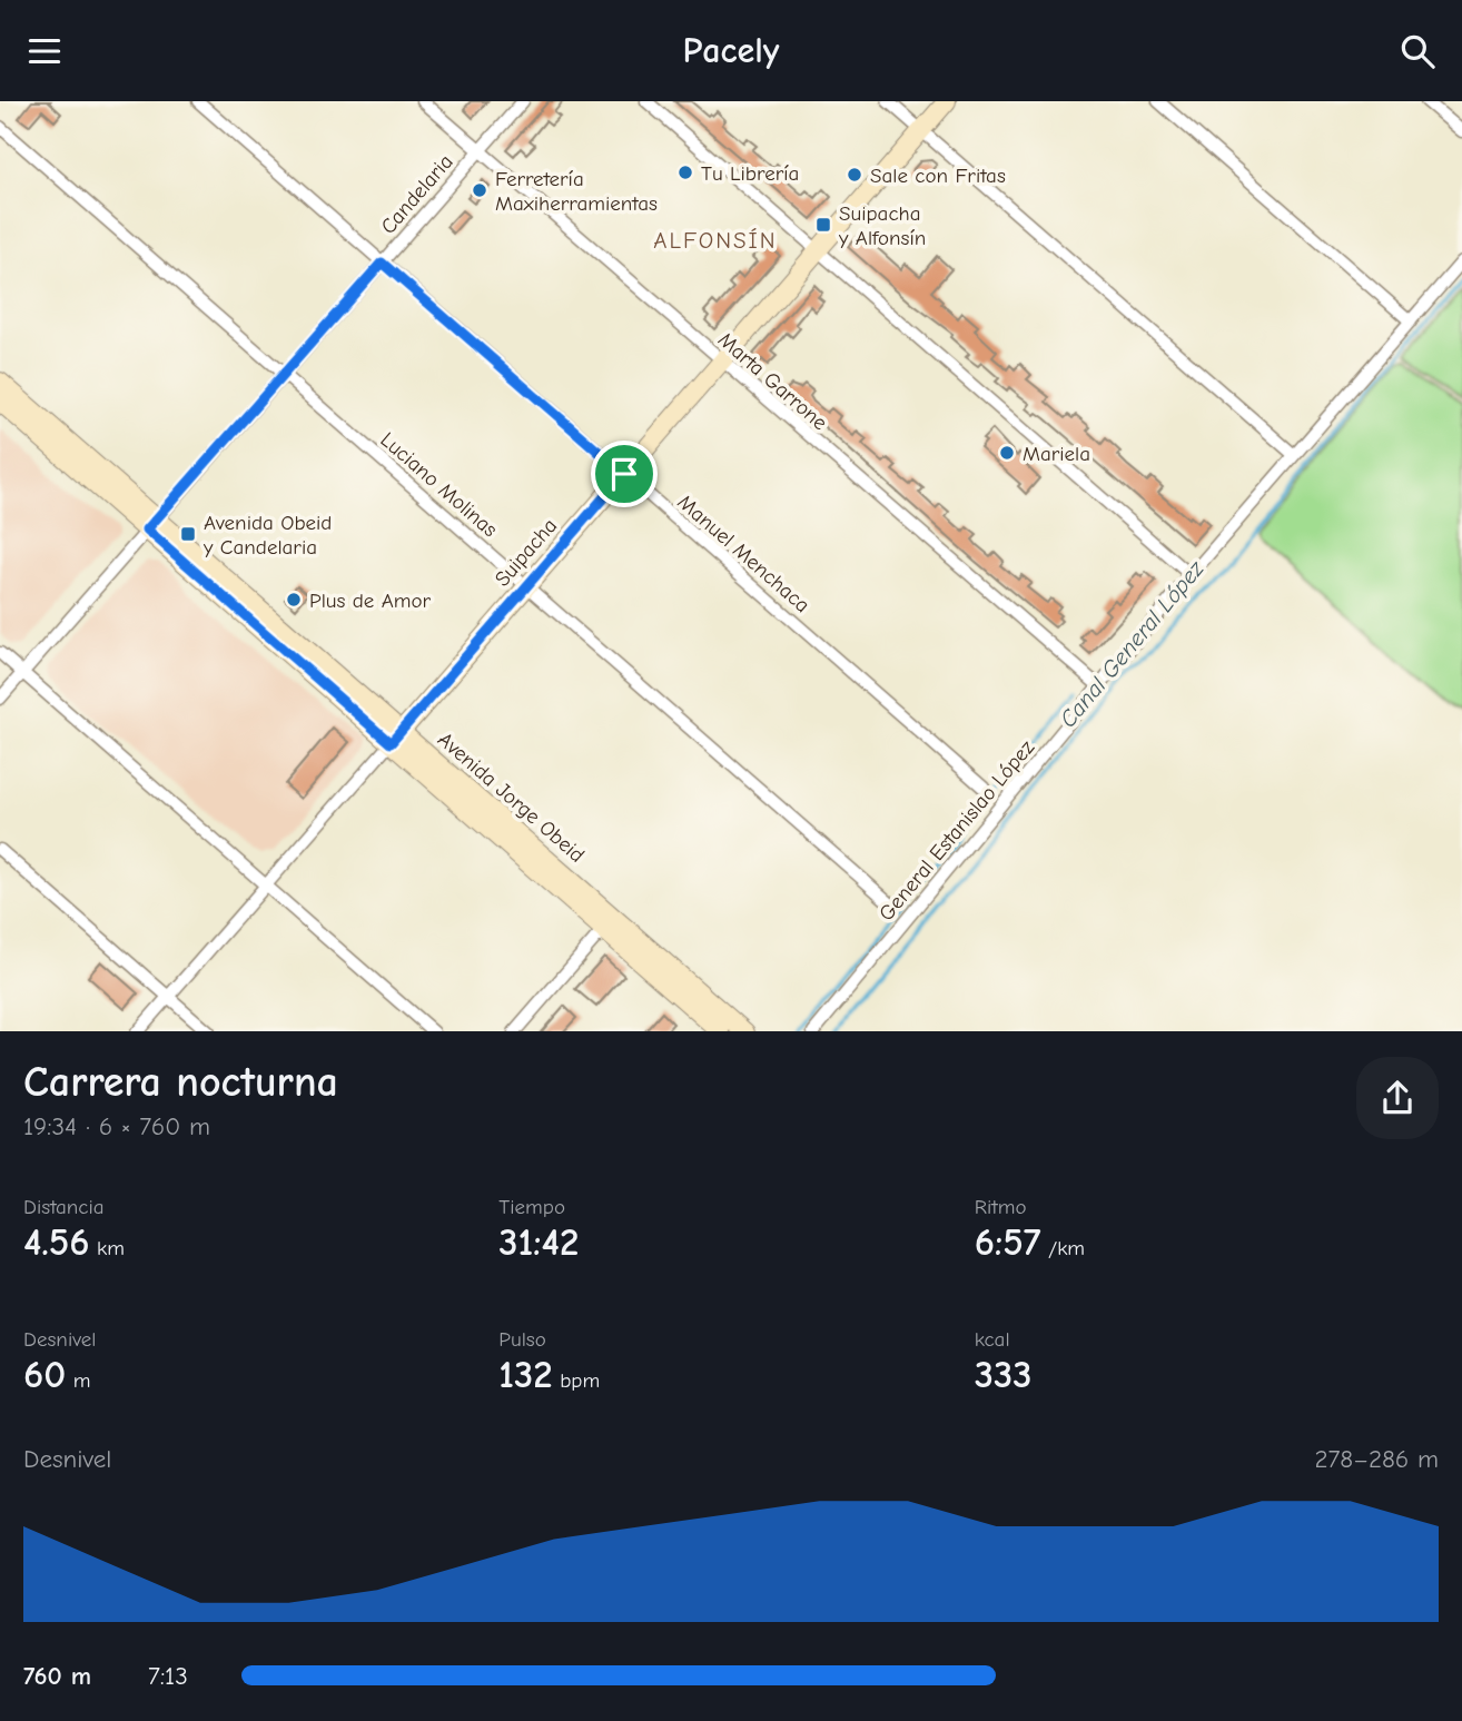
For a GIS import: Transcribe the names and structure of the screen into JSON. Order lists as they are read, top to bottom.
{
  "streets": {
    "main road": ["Suipacha", "Avenida Jorge Obeid"],
    "street": [
      "Candelaria",
      "Marta Garrone",
      "Luciano Molinas",
      "Manuel Menchaca",
      "General Estanislao López"
    ]
  },
  "crossings": [
    ["Candelaria", "Marta Garrone"],
    ["Candelaria", "Luciano Molinas"],
    ["Candelaria", "Manuel Menchaca"],
    ["Candelaria", "Avenida Jorge Obeid"],
    ["Marta Garrone", "Suipacha"],
    ["Marta Garrone", "General Estanislao López"],
    ["Luciano Molinas", "Suipacha"],
    ["Suipacha", "Manuel Menchaca"],
    ["Suipacha", "Avenida Jorge Obeid"]
  ],
  "districts": ["ALFONSÍN"],
  "water": ["Canal General López"],
  "places": {
    "other": [
      "Tu Librería",
      "Sale con Fritas",
      "Ferretería Maxiherramientas",
      "Mariela",
      "Plus de Amor"
    ],
    "transit": ["Suipacha y Alfonsín", "Avenida Obeid y Candelaria"]
  },
  "page": {
    "header": "Pacely",
    "heading": ["Carrera nocturna", "19:34 · 6 × 760 m"],
    "stats": [
      ["Distancia", "4.56 km"],
      ["Tiempo", "31:42"],
      ["Ritmo", "6:57 /km"],
      ["Desnivel", "60 m"],
      ["Pulso", "132 bpm"],
      ["kcal", "333"]
    ],
    "chart": ["Desnivel", "278–286 m"],
    "list": [
      {
        "name": "760 m",
        "note": "7:13"
      }
    ]
  }
}
